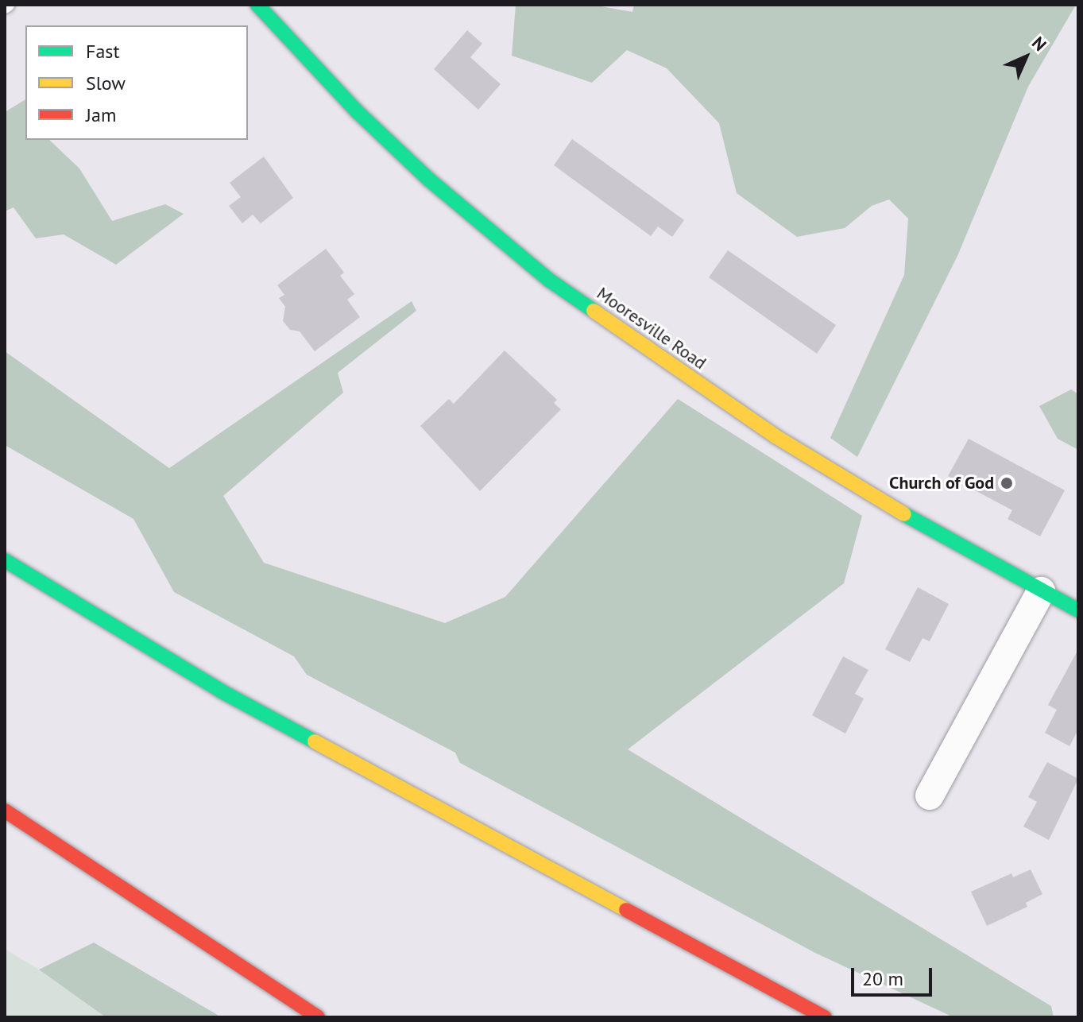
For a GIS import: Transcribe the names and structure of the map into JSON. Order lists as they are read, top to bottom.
{
  "streets": {
    "main road": ["Mooresville Road"]
  },
  "places": ["Church of God"],
  "legend": ["Fast", "Slow", "Jam"],
  "scale_bar": "20 m",
  "north": "top right"
}
